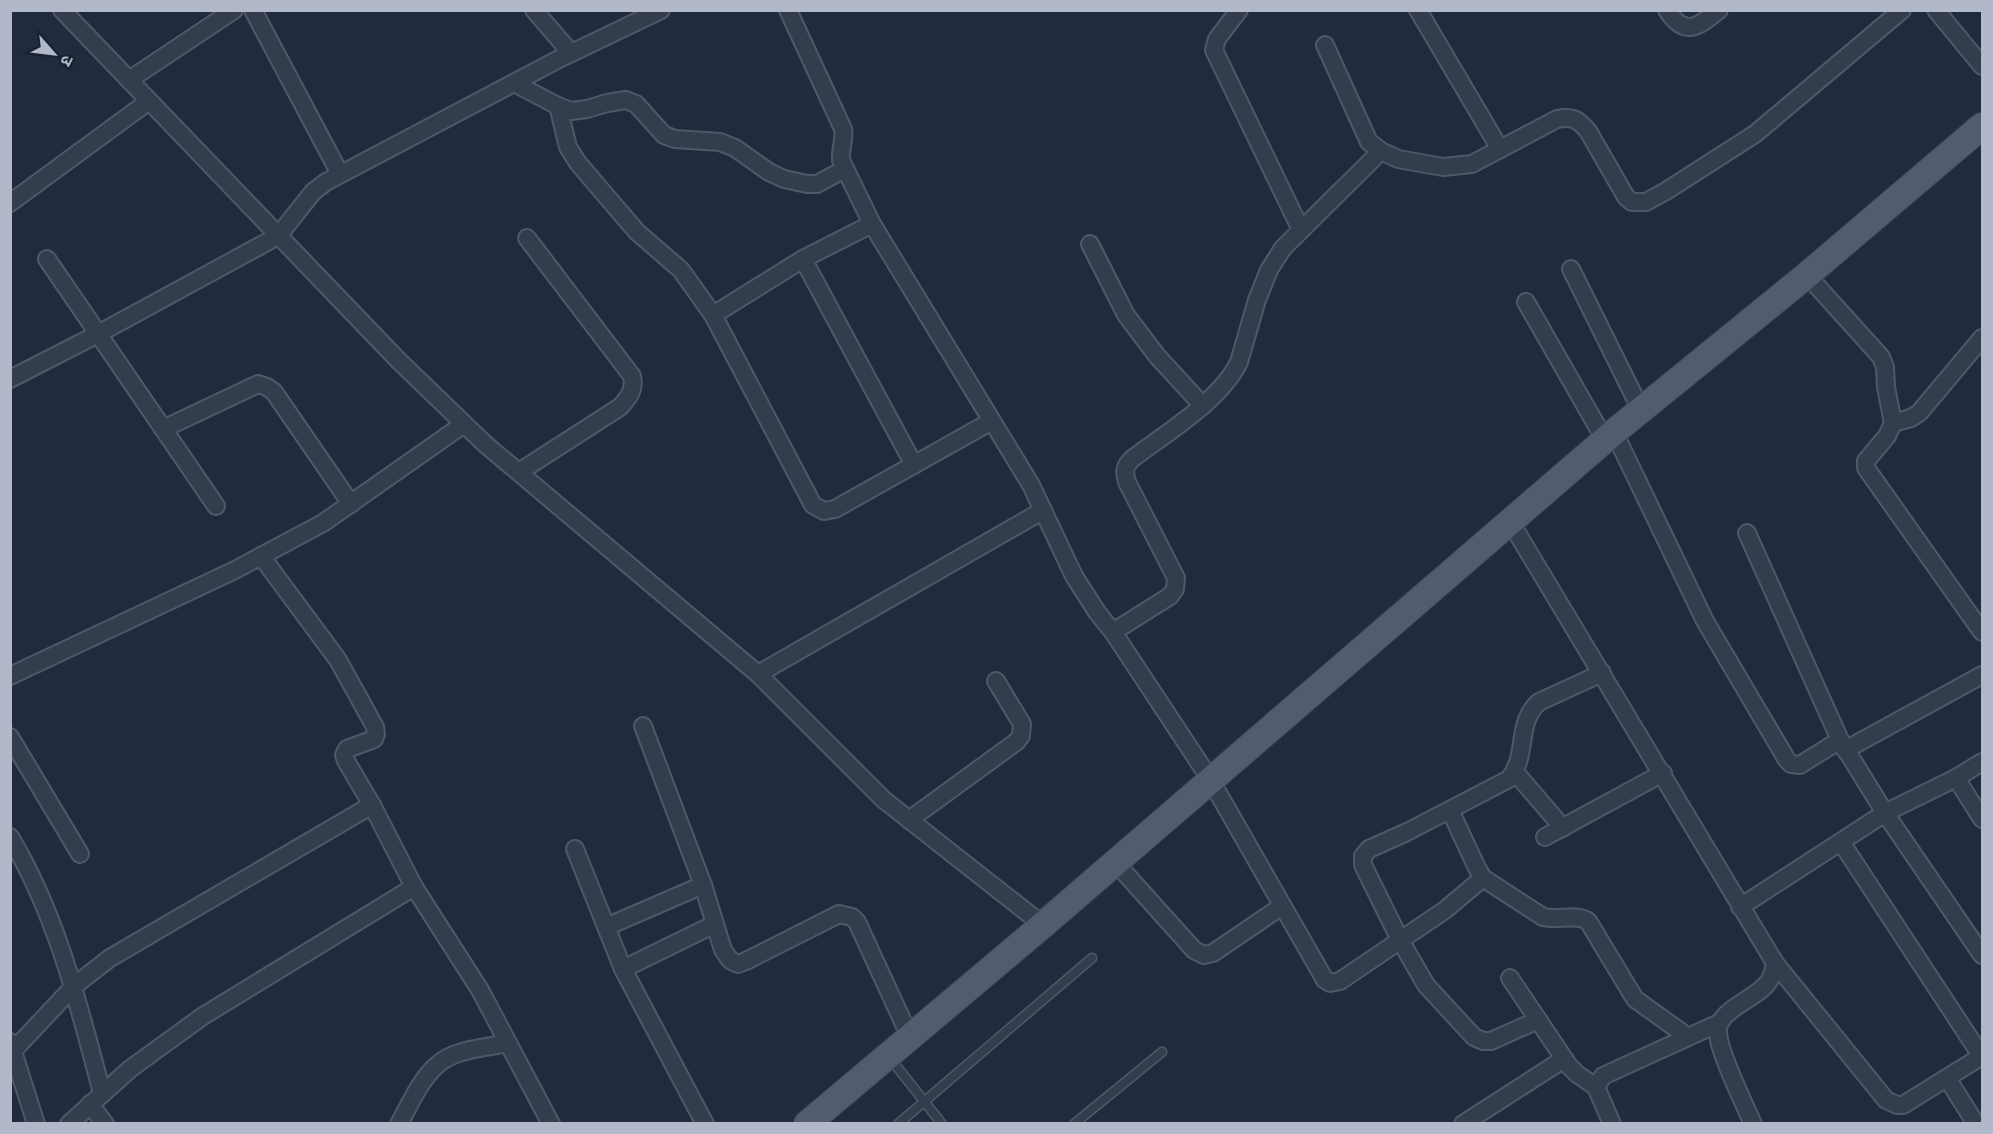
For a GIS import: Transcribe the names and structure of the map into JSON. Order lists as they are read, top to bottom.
{
  "north": "bottom right"
}
